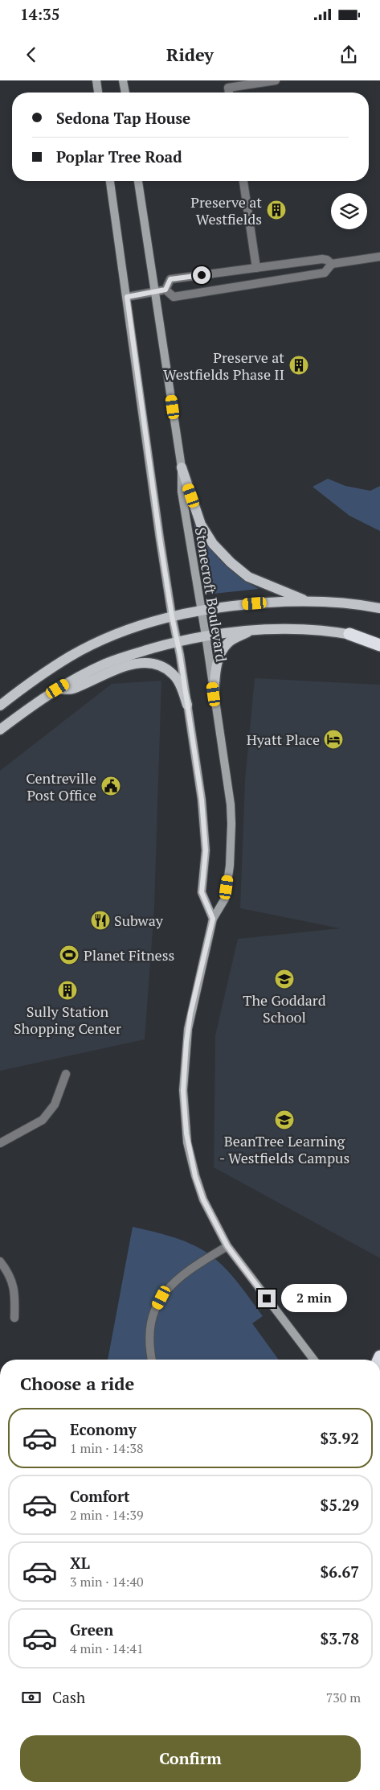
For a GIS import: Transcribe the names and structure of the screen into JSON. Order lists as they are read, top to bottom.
{
  "streets": {
    "main road": ["Stonecroft Boulevard"]
  },
  "places": {
    "building": ["Preserve at Westfields", "Preserve at Westfields Phase II", "Sully Station Shopping Center"],
    "hotel": ["Hyatt Place"],
    "public building": ["Centreville Post Office"],
    "restaurant": ["Subway"],
    "sports": ["Planet Fitness"],
    "school or university": ["The Goddard School", "BeanTree Learning - Westfields Campus"]
  },
  "page": {
    "status": "14:35",
    "header": "Ridey",
    "banner": ["Sedona Tap House", "Poplar Tree Road"],
    "bubble": "2 min",
    "heading": "Choose a ride",
    "list": [
      {
        "name": "Economy",
        "note": "1 min · 14:38",
        "value": "$3.92"
      },
      {
        "name": "Comfort",
        "note": "2 min · 14:39",
        "value": "$5.29"
      },
      {
        "name": "XL",
        "note": "3 min · 14:40",
        "value": "$6.67"
      },
      {
        "name": "Green",
        "note": "4 min · 14:41",
        "value": "$3.78"
      }
    ],
    "pay": ["Cash", "730 m"],
    "buttons": "Confirm"
  }
}
